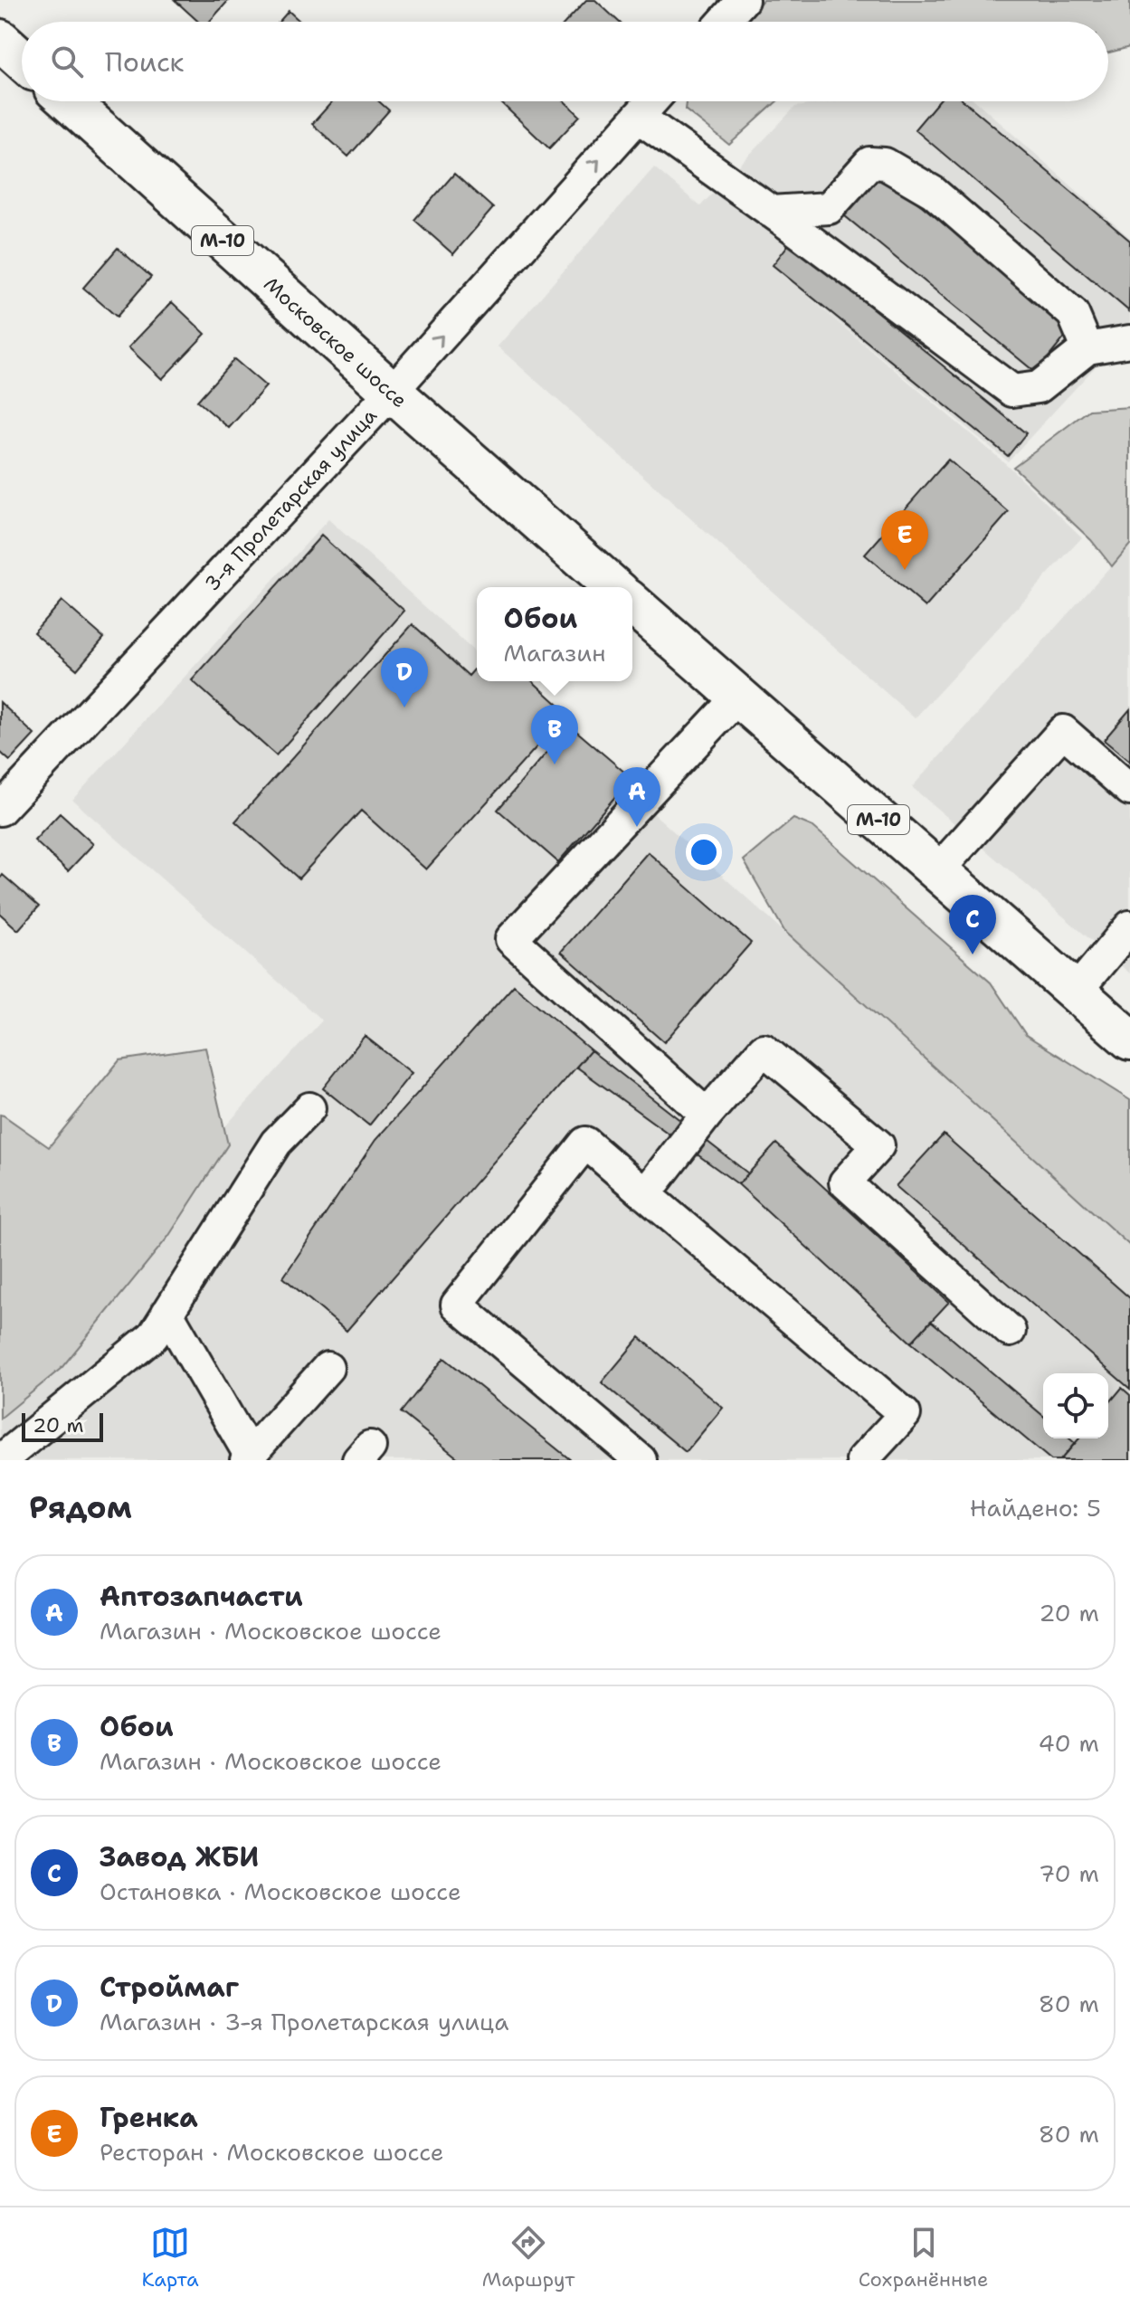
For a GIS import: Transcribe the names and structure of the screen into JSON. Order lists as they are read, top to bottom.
{
  "streets": {
    "highway": ["М-10", "Московское шоссе"],
    "street": ["3-я Пролетарская улица"]
  },
  "crossings": [
    ["Московское шоссе", "3-я Пролетарская улица"]
  ],
  "one_way": ["3-я Пролетарская улица"],
  "scale_bar": "20 m",
  "page": {
    "search": "Поиск",
    "pins": [
      "E",
      "D",
      "B",
      "A",
      "C"
    ],
    "popup": ["Обои", "Магазин"],
    "scale": "20 m",
    "heading": ["Рядом", "Найдено: 5"],
    "list": [
      {
        "mark": "A",
        "name": "Аптозапчасти",
        "note": "Магазин · Московское шоссе",
        "value": "20 m"
      },
      {
        "mark": "B",
        "name": "Обои",
        "note": "Магазин · Московское шоссе",
        "value": "40 m"
      },
      {
        "mark": "C",
        "name": "Завод ЖБИ",
        "note": "Остановка · Московское шоссе",
        "value": "70 m"
      },
      {
        "mark": "D",
        "name": "Строймаг",
        "note": "Магазин · 3-я Пролетарская улица",
        "value": "80 m"
      },
      {
        "mark": "E",
        "name": "Гренка",
        "note": "Ресторан · Московское шоссе",
        "value": "80 m"
      }
    ],
    "nav": ["Карта", "Маршрут", "Сохранённые"]
  }
}
